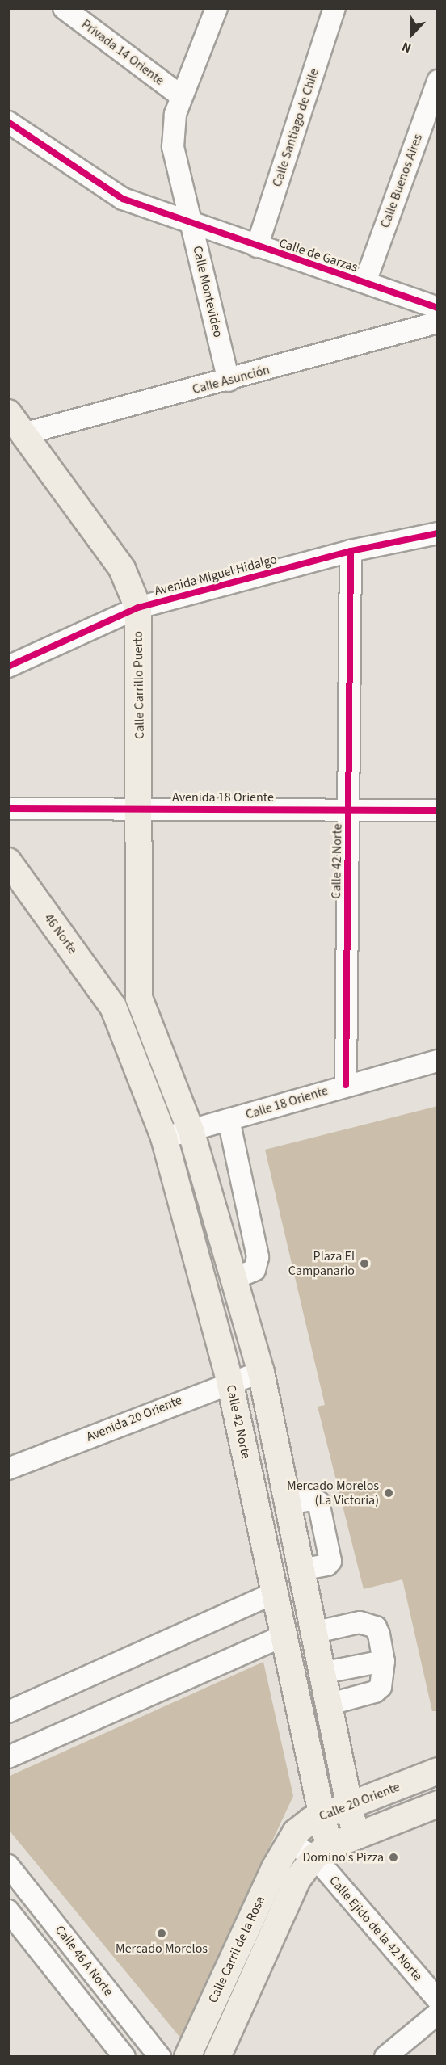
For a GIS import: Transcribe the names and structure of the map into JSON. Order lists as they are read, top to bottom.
{
  "streets": {
    "main road": [
      "Calle Carrillo Puerto",
      "Calle 42 Norte",
      "46 Norte",
      "Calle 20 Oriente",
      "Calle Carril de la Rosa"
    ],
    "street": [
      "Privada 14 Oriente",
      "Calle Santiago de Chile",
      "Calle Buenos Aires",
      "Calle de Garzas",
      "Calle Montevideo",
      "Calle Asunción",
      "Avenida Miguel Hidalgo",
      "Avenida 18 Oriente",
      "Calle 18 Oriente",
      "Avenida 20 Oriente",
      "Calle Ejido de la 42 Norte",
      "Calle 46 A Norte"
    ]
  },
  "crossings": [
    ["Privada 14 Oriente", "Calle Montevideo"],
    ["Calle Santiago de Chile", "Calle de Garzas"],
    ["Calle Buenos Aires", "Calle de Garzas"],
    ["Calle de Garzas", "Calle Montevideo"],
    ["Calle Montevideo", "Calle Asunción"],
    ["Calle Asunción", "Calle Carrillo Puerto"],
    ["Avenida Miguel Hidalgo", "Calle Carrillo Puerto"],
    ["Avenida Miguel Hidalgo", "Calle 42 Norte"],
    ["Calle Carrillo Puerto", "Avenida 18 Oriente"],
    ["Avenida 18 Oriente", "Calle 42 Norte"],
    ["Calle 42 Norte", "46 Norte"],
    ["Calle 42 Norte", "Calle 18 Oriente"],
    ["Calle 42 Norte", "Avenida 20 Oriente"],
    ["Calle 42 Norte", "Calle 20 Oriente"],
    ["Calle 42 Norte", "Calle Ejido de la 42 Norte"],
    ["Calle 42 Norte", "Calle Carril de la Rosa"],
    ["Calle 20 Oriente", "Calle Ejido de la 42 Norte"],
    ["Calle 20 Oriente", "Calle Carril de la Rosa"],
    ["Calle Ejido de la 42 Norte", "Calle Carril de la Rosa"]
  ],
  "places": [
    "Plaza El Campanario",
    "Mercado Morelos (La Victoria)",
    "Domino's Pizza",
    "Mercado Morelos"
  ],
  "north": "bottom"
}
